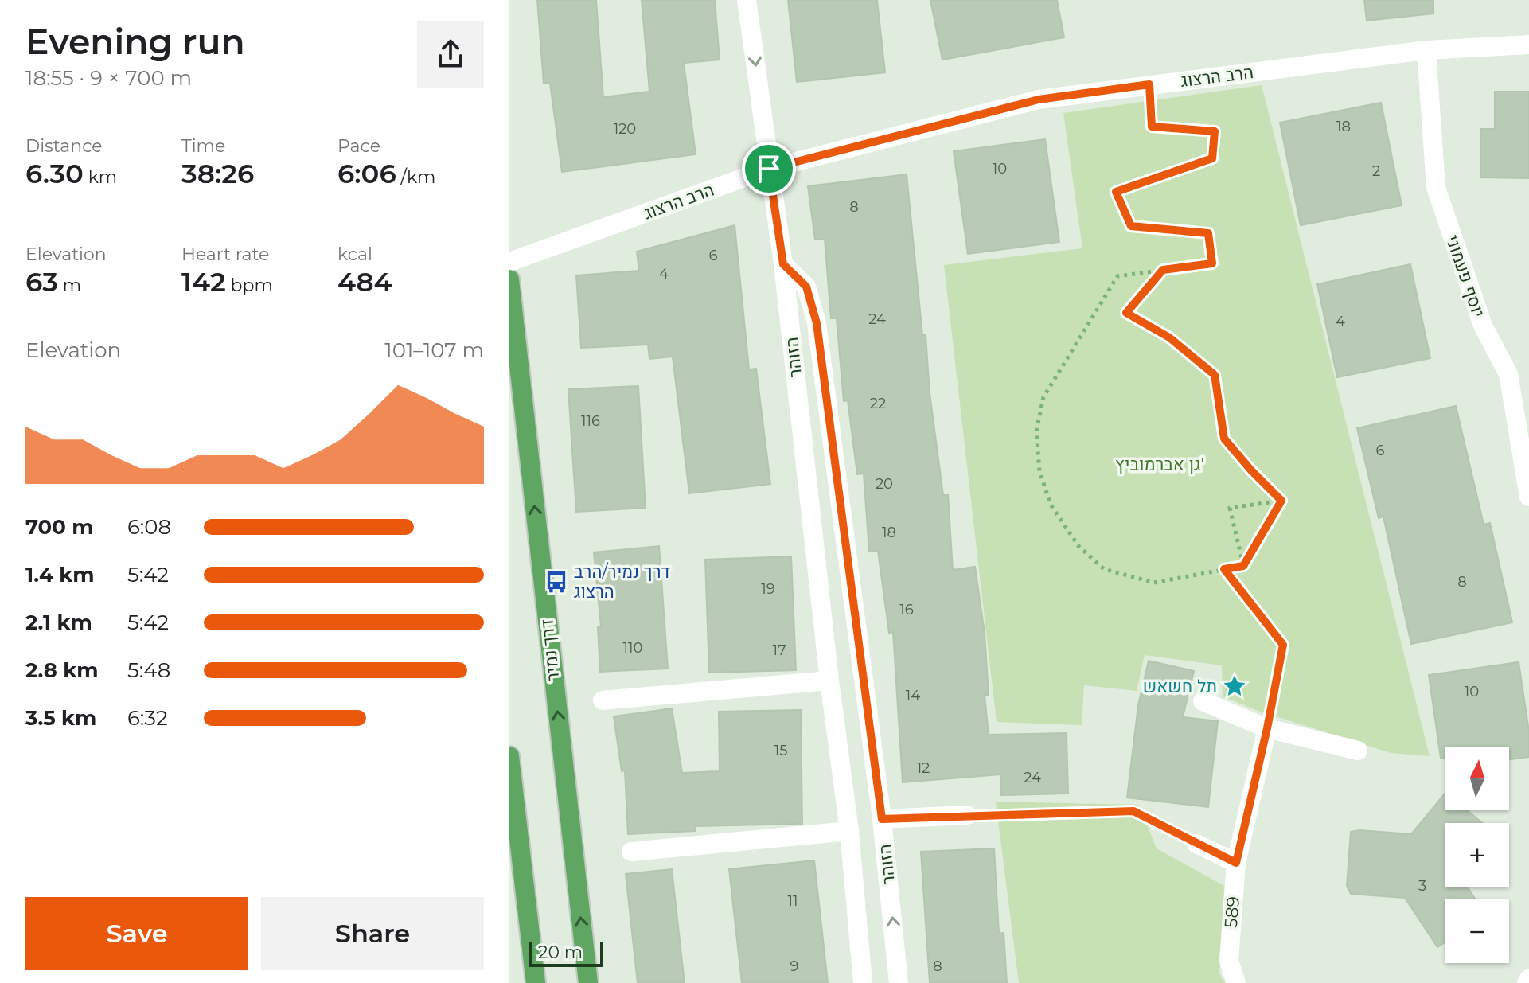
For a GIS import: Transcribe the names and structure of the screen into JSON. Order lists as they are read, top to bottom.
{
  "streets": {
    "main road": ["דרך נמיר"],
    "street": [
      "הרב הרצוג",
      "יוסף פעמוני",
      "הזוהר",
      "589"
    ]
  },
  "crossings": [
    ["הרב הרצוג", "יוסף פעמוני"],
    ["הרב הרצוג", "הזוהר"]
  ],
  "parks": ["גן אברמוביץ'"],
  "places": {
    "bus stop": ["דרך נמיר/הרב הרצוג"],
    "place": ["תל חשאש"]
  },
  "house_numbers": [
    "18",
    "120",
    "10",
    "2",
    "8",
    "6",
    "4",
    "24",
    "4",
    "22",
    "116",
    "6",
    "20",
    "18",
    "8",
    "19",
    "16",
    "110",
    "17",
    "10",
    "14",
    "15",
    "12",
    "24",
    "3",
    "11",
    "9",
    "8"
  ],
  "scale_bar": "20 m",
  "north": "top",
  "page": {
    "heading": ["Evening run", "18:55 · 9 × 700 m"],
    "stats": [
      ["Distance", "6.30 km"],
      ["Time", "38:26"],
      ["Pace", "6:06 /km"],
      ["Elevation", "63 m"],
      ["Heart rate", "142 bpm"],
      ["kcal", "484"]
    ],
    "chart": ["Elevation", "101–107 m"],
    "list": [
      {
        "name": "700 m",
        "note": "6:08"
      },
      {
        "name": "1.4 km",
        "note": "5:42"
      },
      {
        "name": "2.1 km",
        "note": "5:42"
      },
      {
        "name": "2.8 km",
        "note": "5:48"
      },
      {
        "name": "3.5 km",
        "note": "6:32"
      }
    ],
    "map_buttons": ["+", "−"],
    "buttons": ["Save", "Share"],
    "scale": "20 m"
  }
}
